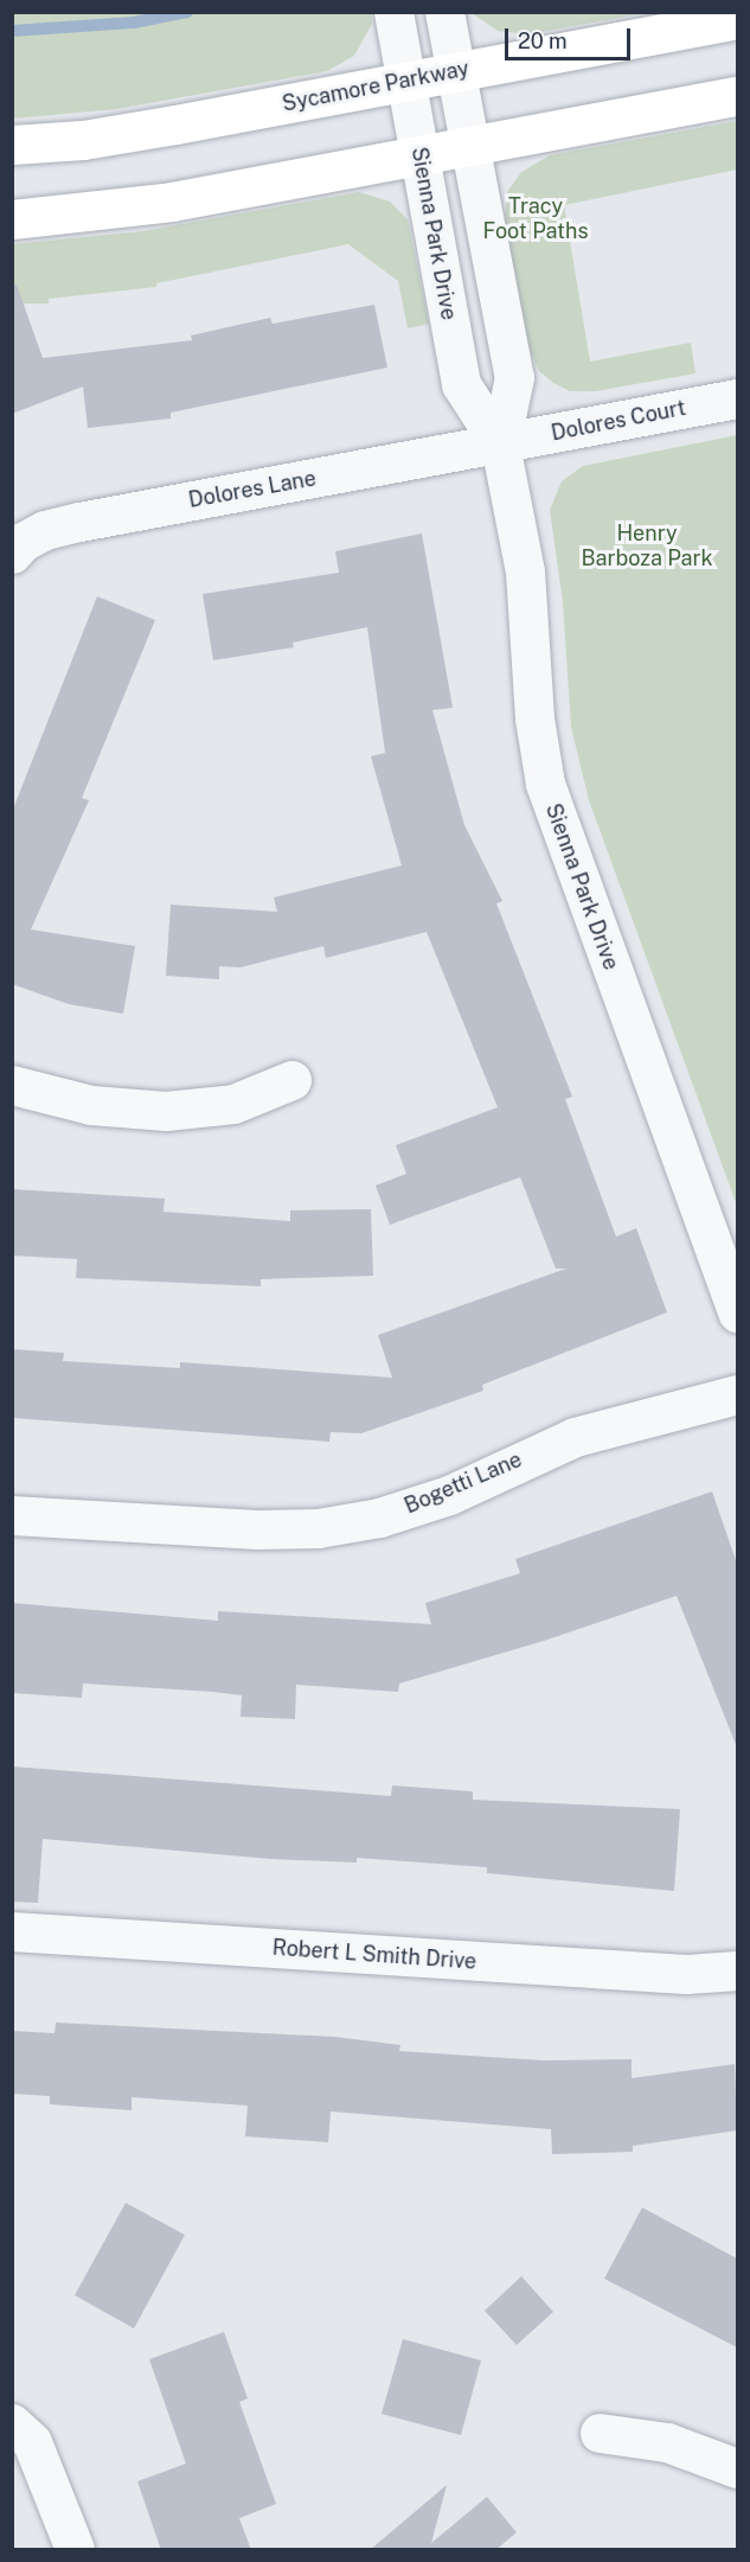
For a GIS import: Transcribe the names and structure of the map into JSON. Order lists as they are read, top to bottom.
{
  "streets": {
    "main road": ["Sycamore Parkway"],
    "street": [
      "Sienna Park Drive",
      "Dolores Court",
      "Dolores Lane",
      "Bogetti Lane",
      "Robert L Smith Drive"
    ]
  },
  "crossings": [
    ["Sycamore Parkway", "Sienna Park Drive"],
    ["Sienna Park Drive", "Dolores Court"],
    ["Sienna Park Drive", "Dolores Lane"],
    ["Dolores Court", "Dolores Lane"]
  ],
  "parks": ["Tracy Foot Paths", "Henry Barboza Park"],
  "scale_bar": "20 m"
}
